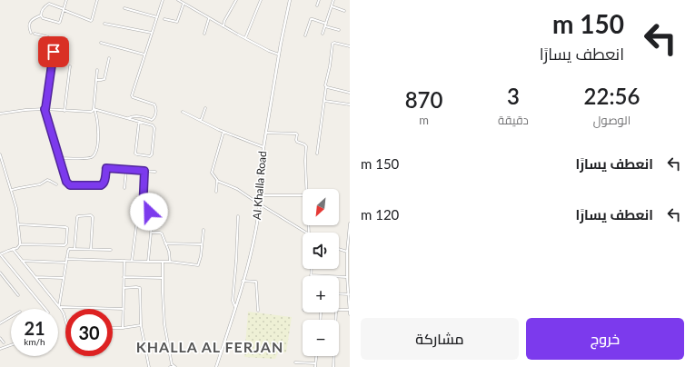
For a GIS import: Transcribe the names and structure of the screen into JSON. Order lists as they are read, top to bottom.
{
  "streets": {
    "street": ["Al Khalla Road"]
  },
  "districts": ["KHALLA AL FERJAN"],
  "north": "bottom left",
  "page": {
    "turn": ["150 m", "انعطف يسارًا"],
    "eta": [
      "22:56",
      "الوصول",
      "3",
      "دقيقة",
      "870",
      "m"
    ],
    "list": [
      {
        "name": "انعطف يسارًا",
        "value": "150 m"
      },
      {
        "name": "انعطف يسارًا",
        "value": "120 m"
      }
    ],
    "map_buttons": ["+", "−"],
    "speed": "21 km/h",
    "limit": "30",
    "buttons": ["خروج", "مشاركة"]
  }
}
